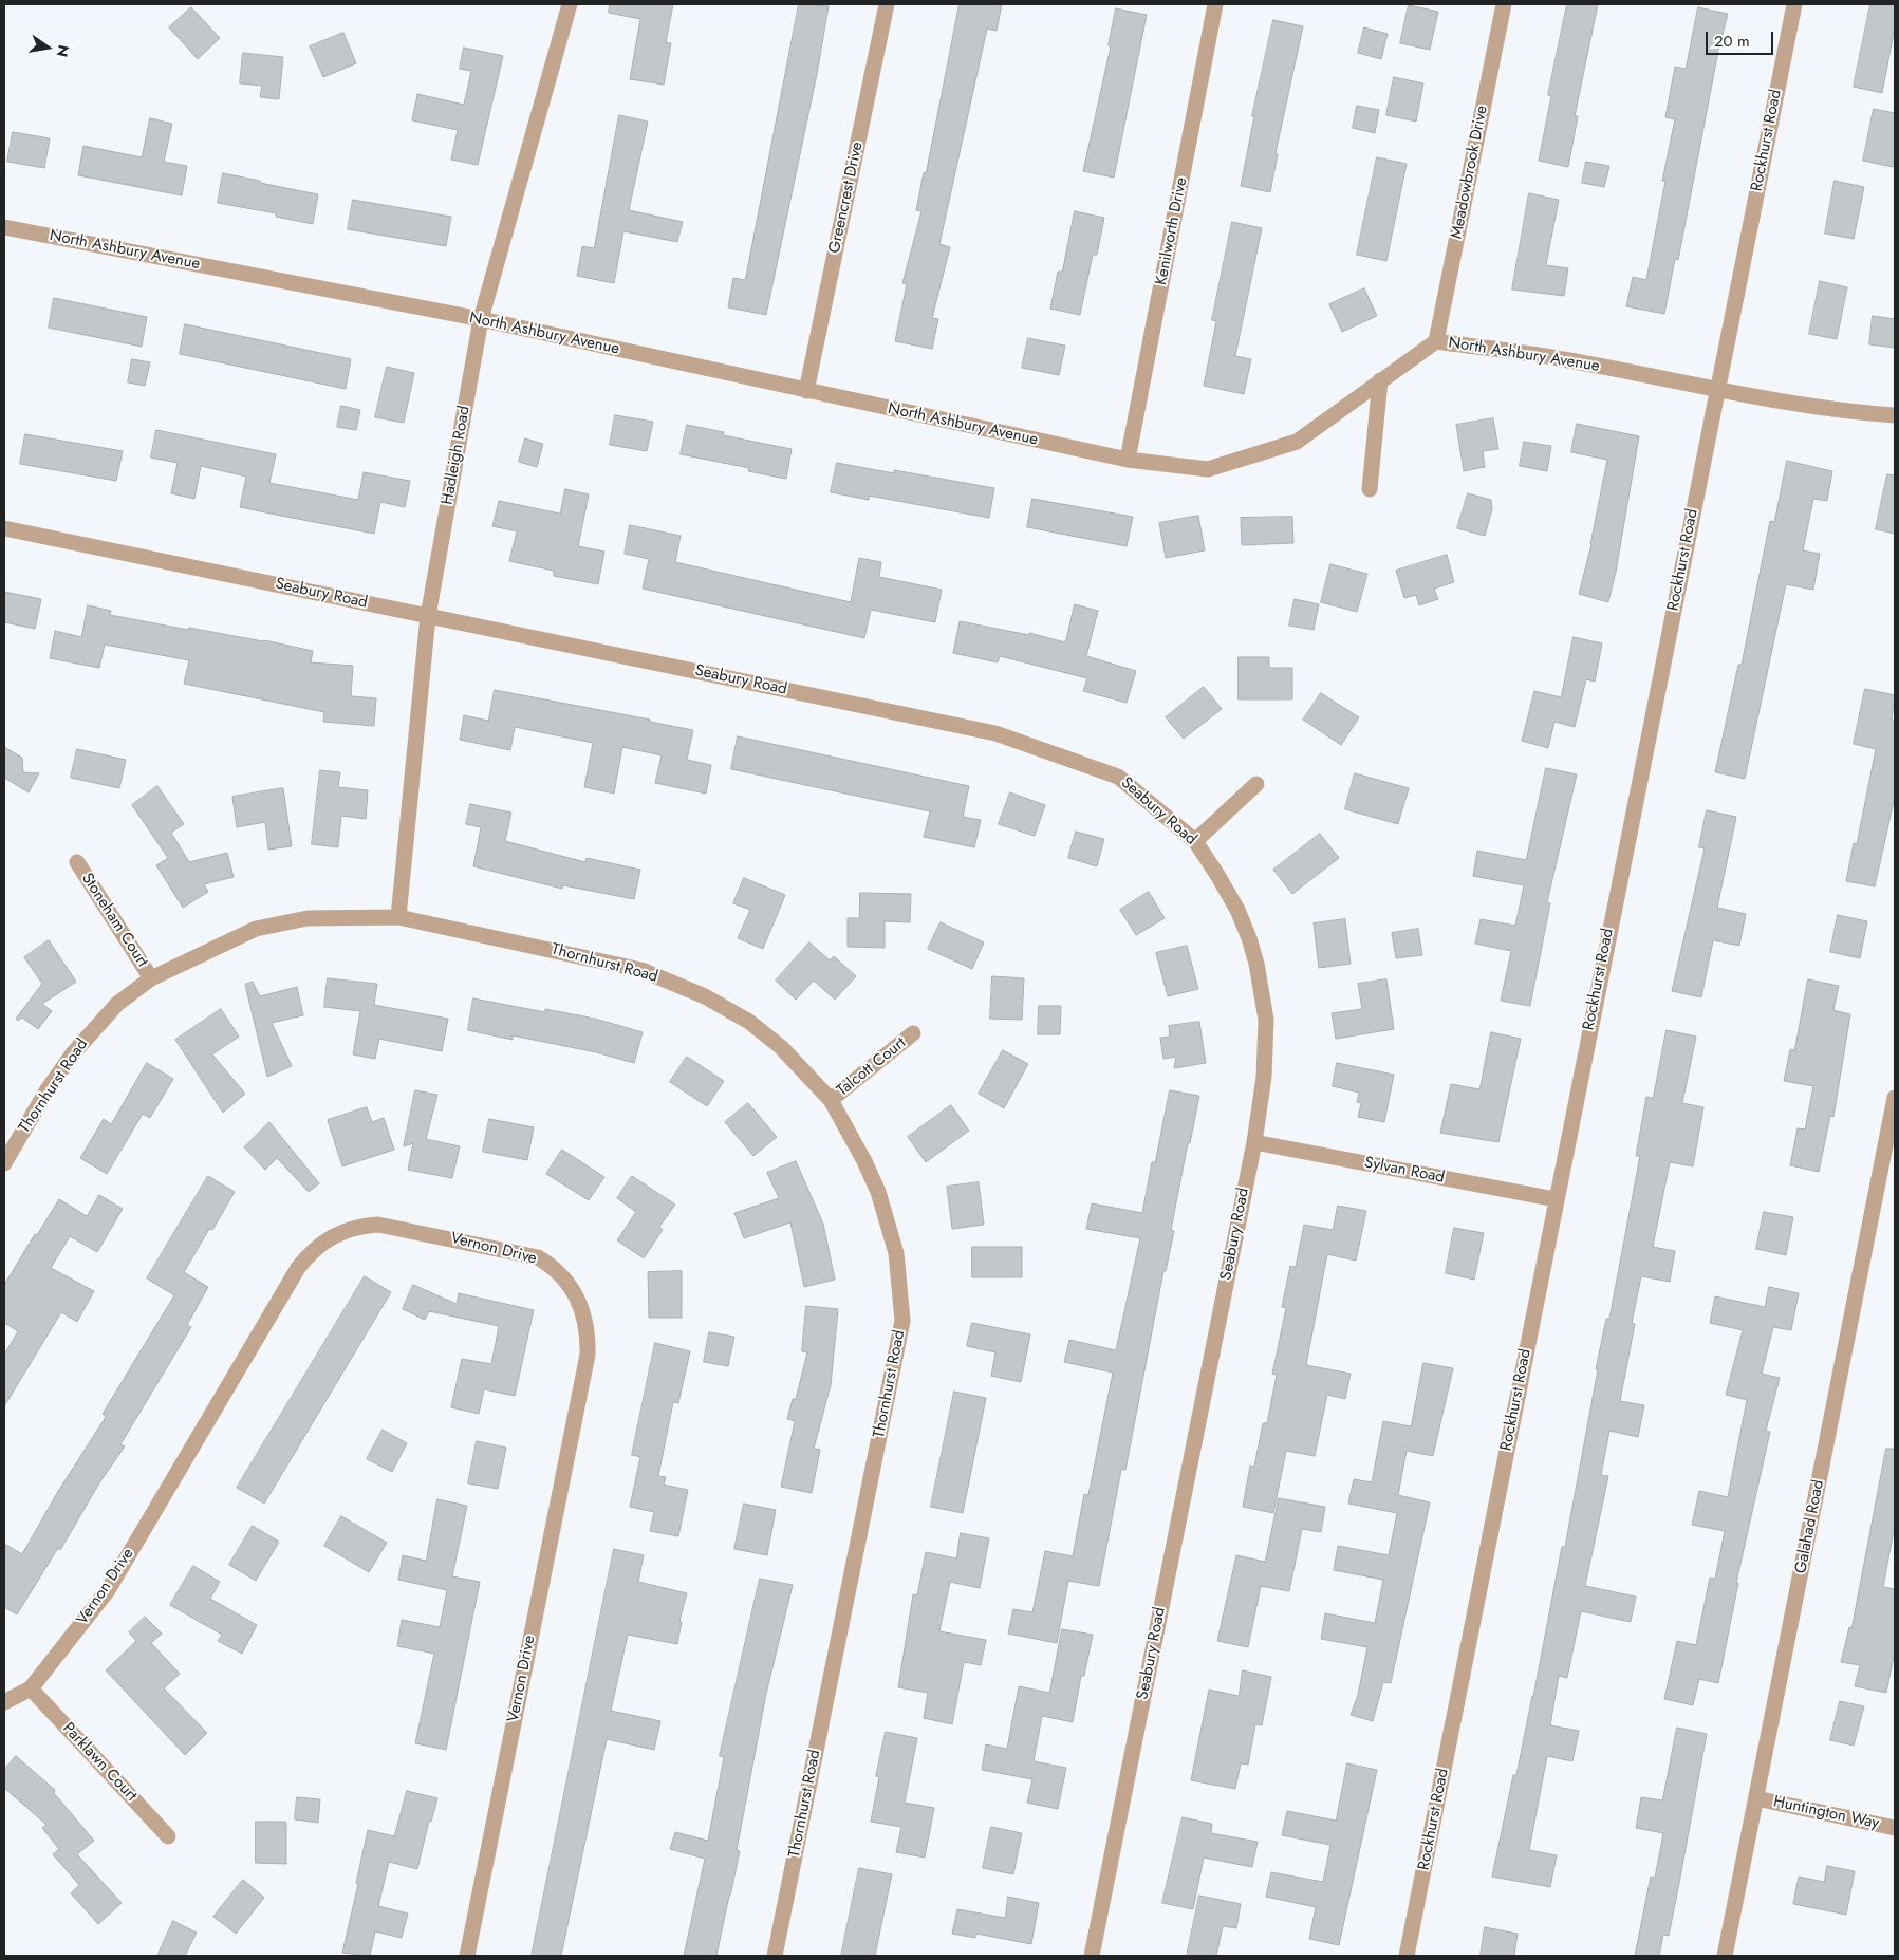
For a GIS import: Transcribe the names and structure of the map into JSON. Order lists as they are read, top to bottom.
{
  "streets": {
    "street": [
      "Rockhurst Road",
      "Meadowbrook Drive",
      "Greencrest Drive",
      "Kenilworth Drive",
      "North Ashbury Avenue",
      "Hadleigh Road",
      "Seabury Road",
      "Stoneham Court",
      "Thornhurst Road",
      "Talcott Court",
      "Sylvan Road",
      "Vernon Drive",
      "Galahad Road",
      "Parklawn Court",
      "Huntington Way"
    ]
  },
  "crossings": [
    ["Rockhurst Road", "North Ashbury Avenue"],
    ["Rockhurst Road", "Sylvan Road"],
    ["Meadowbrook Drive", "North Ashbury Avenue"],
    ["Greencrest Drive", "North Ashbury Avenue"],
    ["Kenilworth Drive", "North Ashbury Avenue"],
    ["North Ashbury Avenue", "Hadleigh Road"],
    ["Hadleigh Road", "Seabury Road"],
    ["Hadleigh Road", "Thornhurst Road"],
    ["Seabury Road", "Sylvan Road"],
    ["Stoneham Court", "Thornhurst Road"],
    ["Thornhurst Road", "Talcott Court"],
    ["Vernon Drive", "Parklawn Court"],
    ["Galahad Road", "Huntington Way"]
  ],
  "scale_bar": "20 m",
  "north": "right"
}
